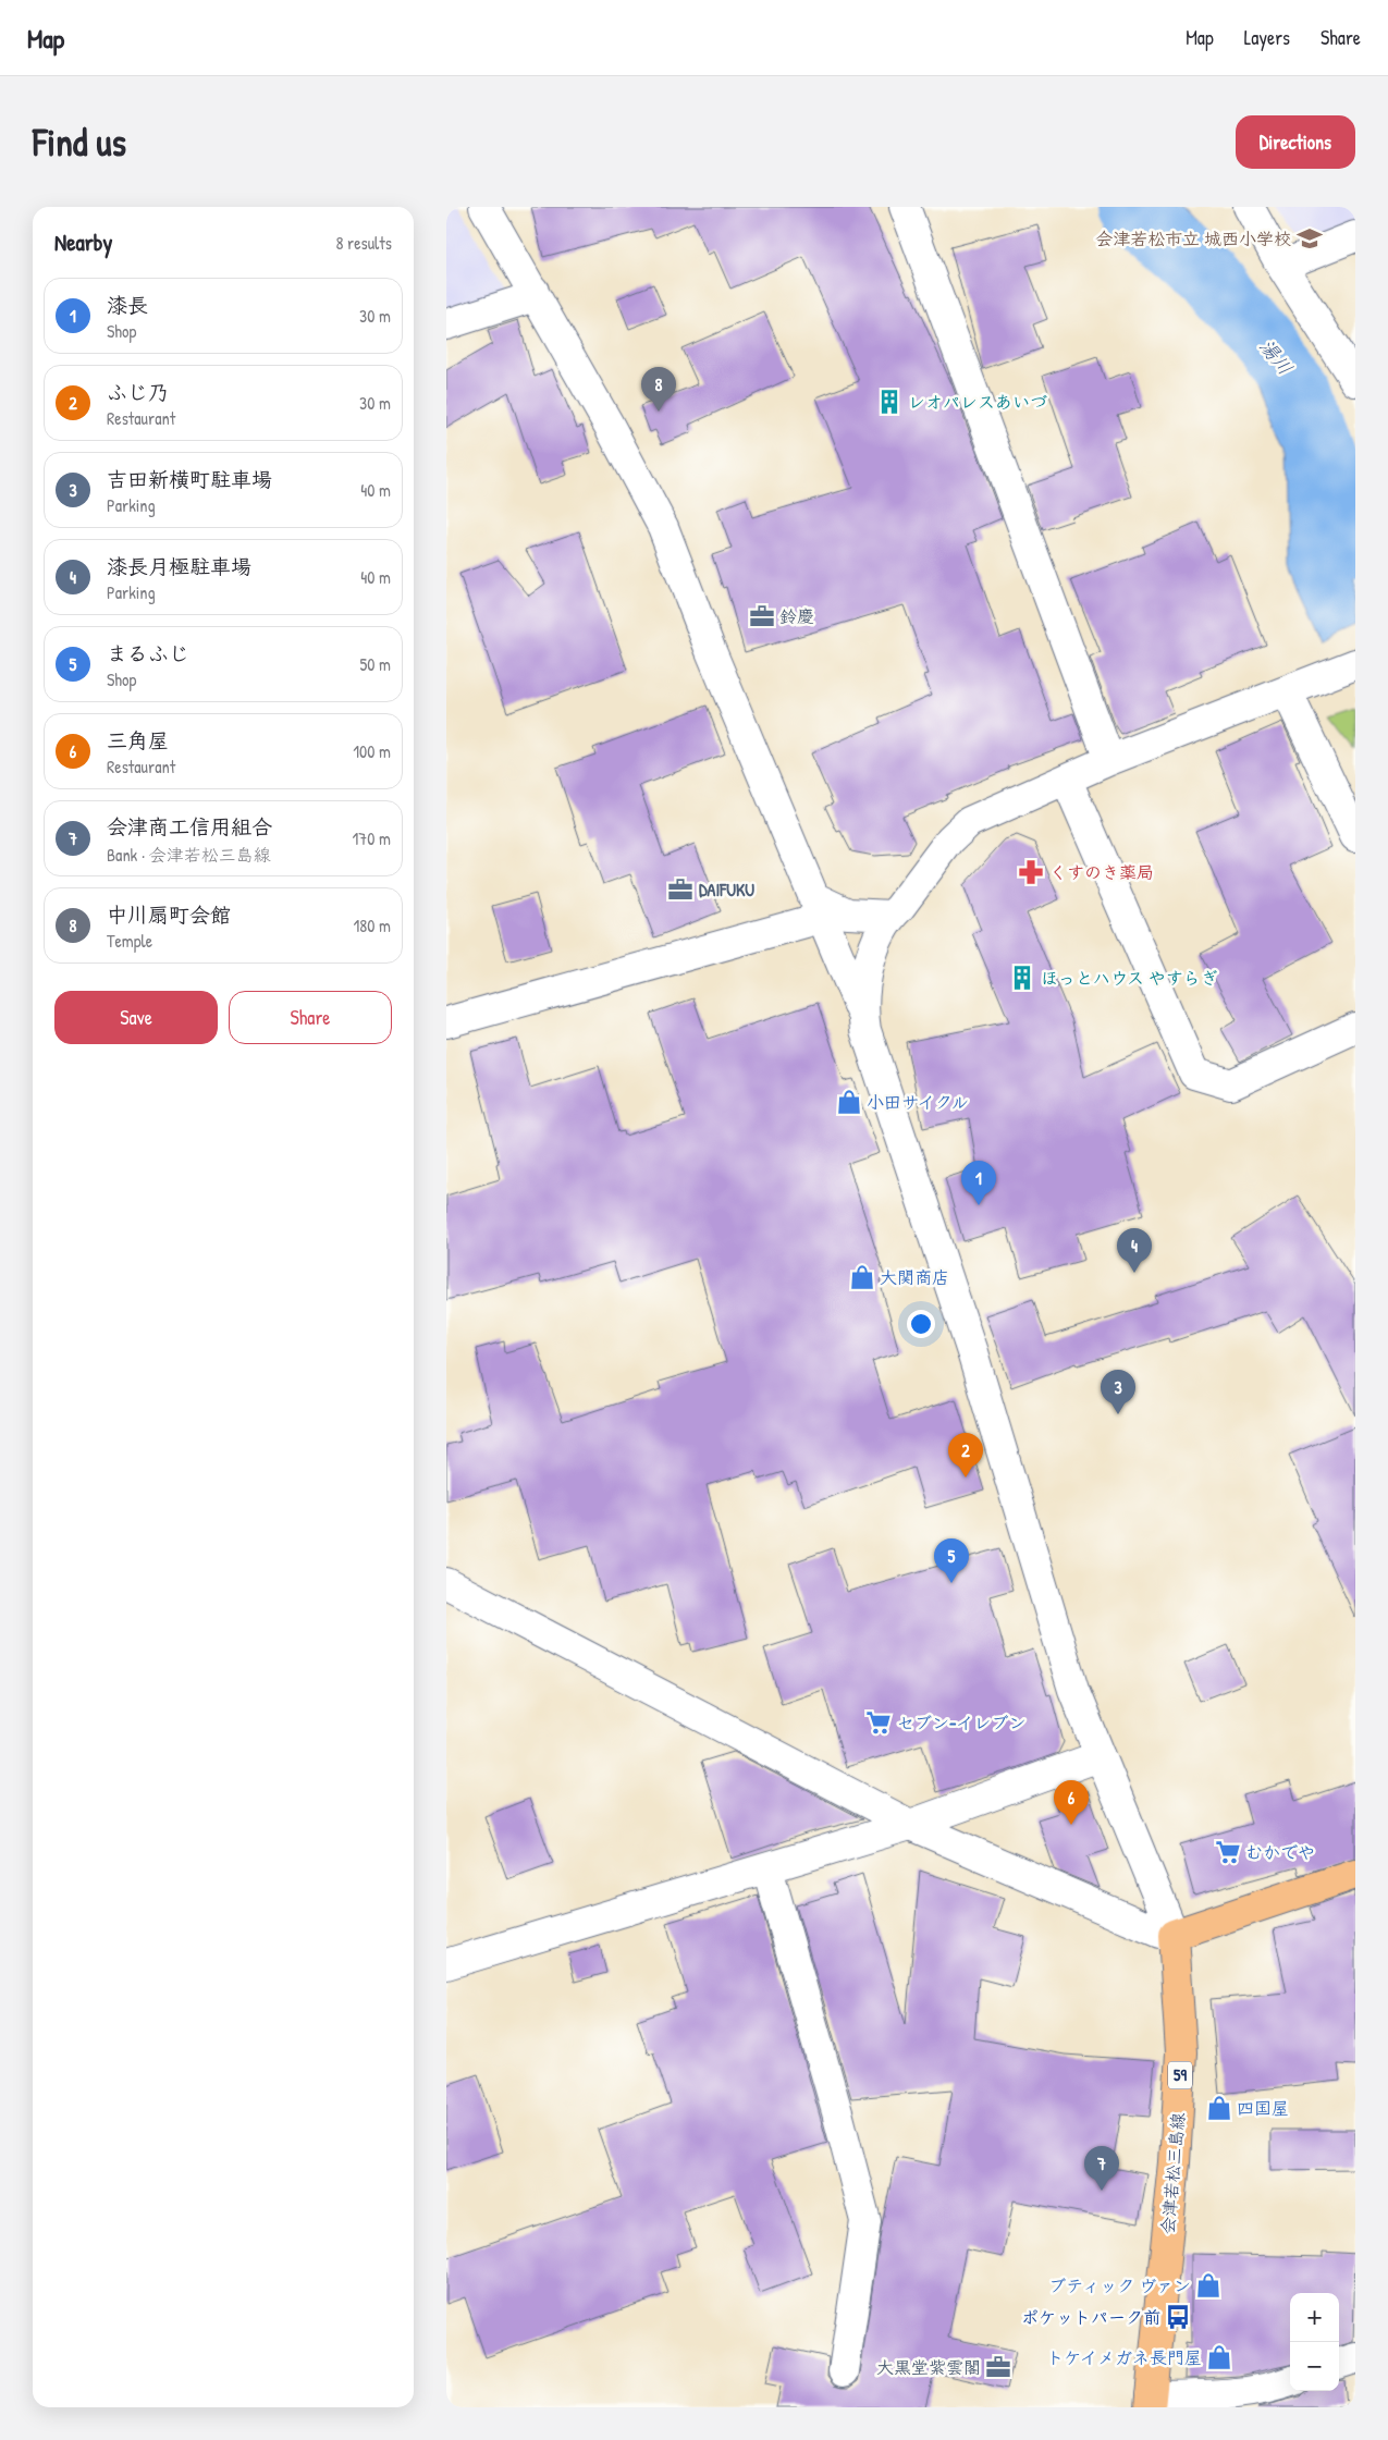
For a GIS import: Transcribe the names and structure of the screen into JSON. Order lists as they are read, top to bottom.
{
  "streets": {
    "main road": ["59", "会津若松三島線"]
  },
  "water": ["湯川"],
  "places": {
    "school or university": ["会津若松市立 城西小学校"],
    "building": ["レオパレスあいづ", "ほっとハウス やすらぎ"],
    "office": ["鈴慶", "DAIFUKU", "大黒堂紫雲閣"],
    "pharmacy": ["くすのき薬局"],
    "shop": [
      "小田サイクル",
      "大関商店",
      "四国屋",
      "ブティック ヴァン",
      "トケイメガネ長門屋"
    ],
    "supermarket": ["セブン-イレブン", "むかでや"],
    "bus stop": ["ポケットパーク前"]
  },
  "page": {
    "header": "Map",
    "nav": ["Map", "Layers", "Share"],
    "buttons": [
      "Directions",
      ["Save", "Share"]
    ],
    "title": "Find us",
    "heading": ["Nearby", "8 results"],
    "list": [
      {
        "mark": "1",
        "name": "漆長",
        "note": "Shop",
        "value": "30 m"
      },
      {
        "mark": "2",
        "name": "ふじ乃",
        "note": "Restaurant",
        "value": "30 m"
      },
      {
        "mark": "3",
        "name": "吉田新横町駐車場",
        "note": "Parking",
        "value": "40 m"
      },
      {
        "mark": "4",
        "name": "漆長月極駐車場",
        "note": "Parking",
        "value": "40 m"
      },
      {
        "mark": "5",
        "name": "まるふじ",
        "note": "Shop",
        "value": "50 m"
      },
      {
        "mark": "6",
        "name": "三角屋",
        "note": "Restaurant",
        "value": "100 m"
      },
      {
        "mark": "7",
        "name": "会津商工信用組合",
        "note": "Bank · 会津若松三島線",
        "value": "170 m"
      },
      {
        "mark": "8",
        "name": "中川扇町会館",
        "note": "Temple",
        "value": "180 m"
      }
    ],
    "pins": [
      "8",
      "1",
      "4",
      "3",
      "2",
      "5",
      "6",
      "7"
    ],
    "map_buttons": ["+", "−"]
  }
}
